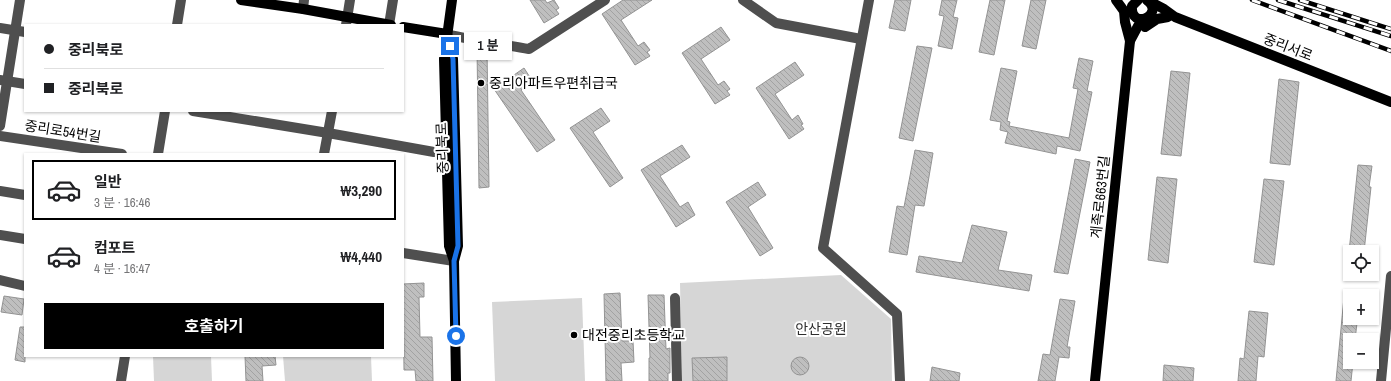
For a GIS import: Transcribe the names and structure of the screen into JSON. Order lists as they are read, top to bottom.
{
  "streets": {
    "main road": ["중리서로", "중리북로", "계족로663번길"],
    "street": ["중리로54번길"]
  },
  "parks": ["안산공원"],
  "places": ["중리아파트우편취급국", "대전중리초등학교"],
  "page": {
    "banner": ["중리북로", "중리북로"],
    "bubble": "1 분",
    "list": [
      {
        "name": "일반",
        "note": "3 분 · 16:46",
        "value": "₩3,290"
      },
      {
        "name": "컴포트",
        "note": "4 분 · 16:47",
        "value": "₩4,440"
      }
    ],
    "map_buttons": ["+", "−"],
    "buttons": "호출하기"
  }
}
